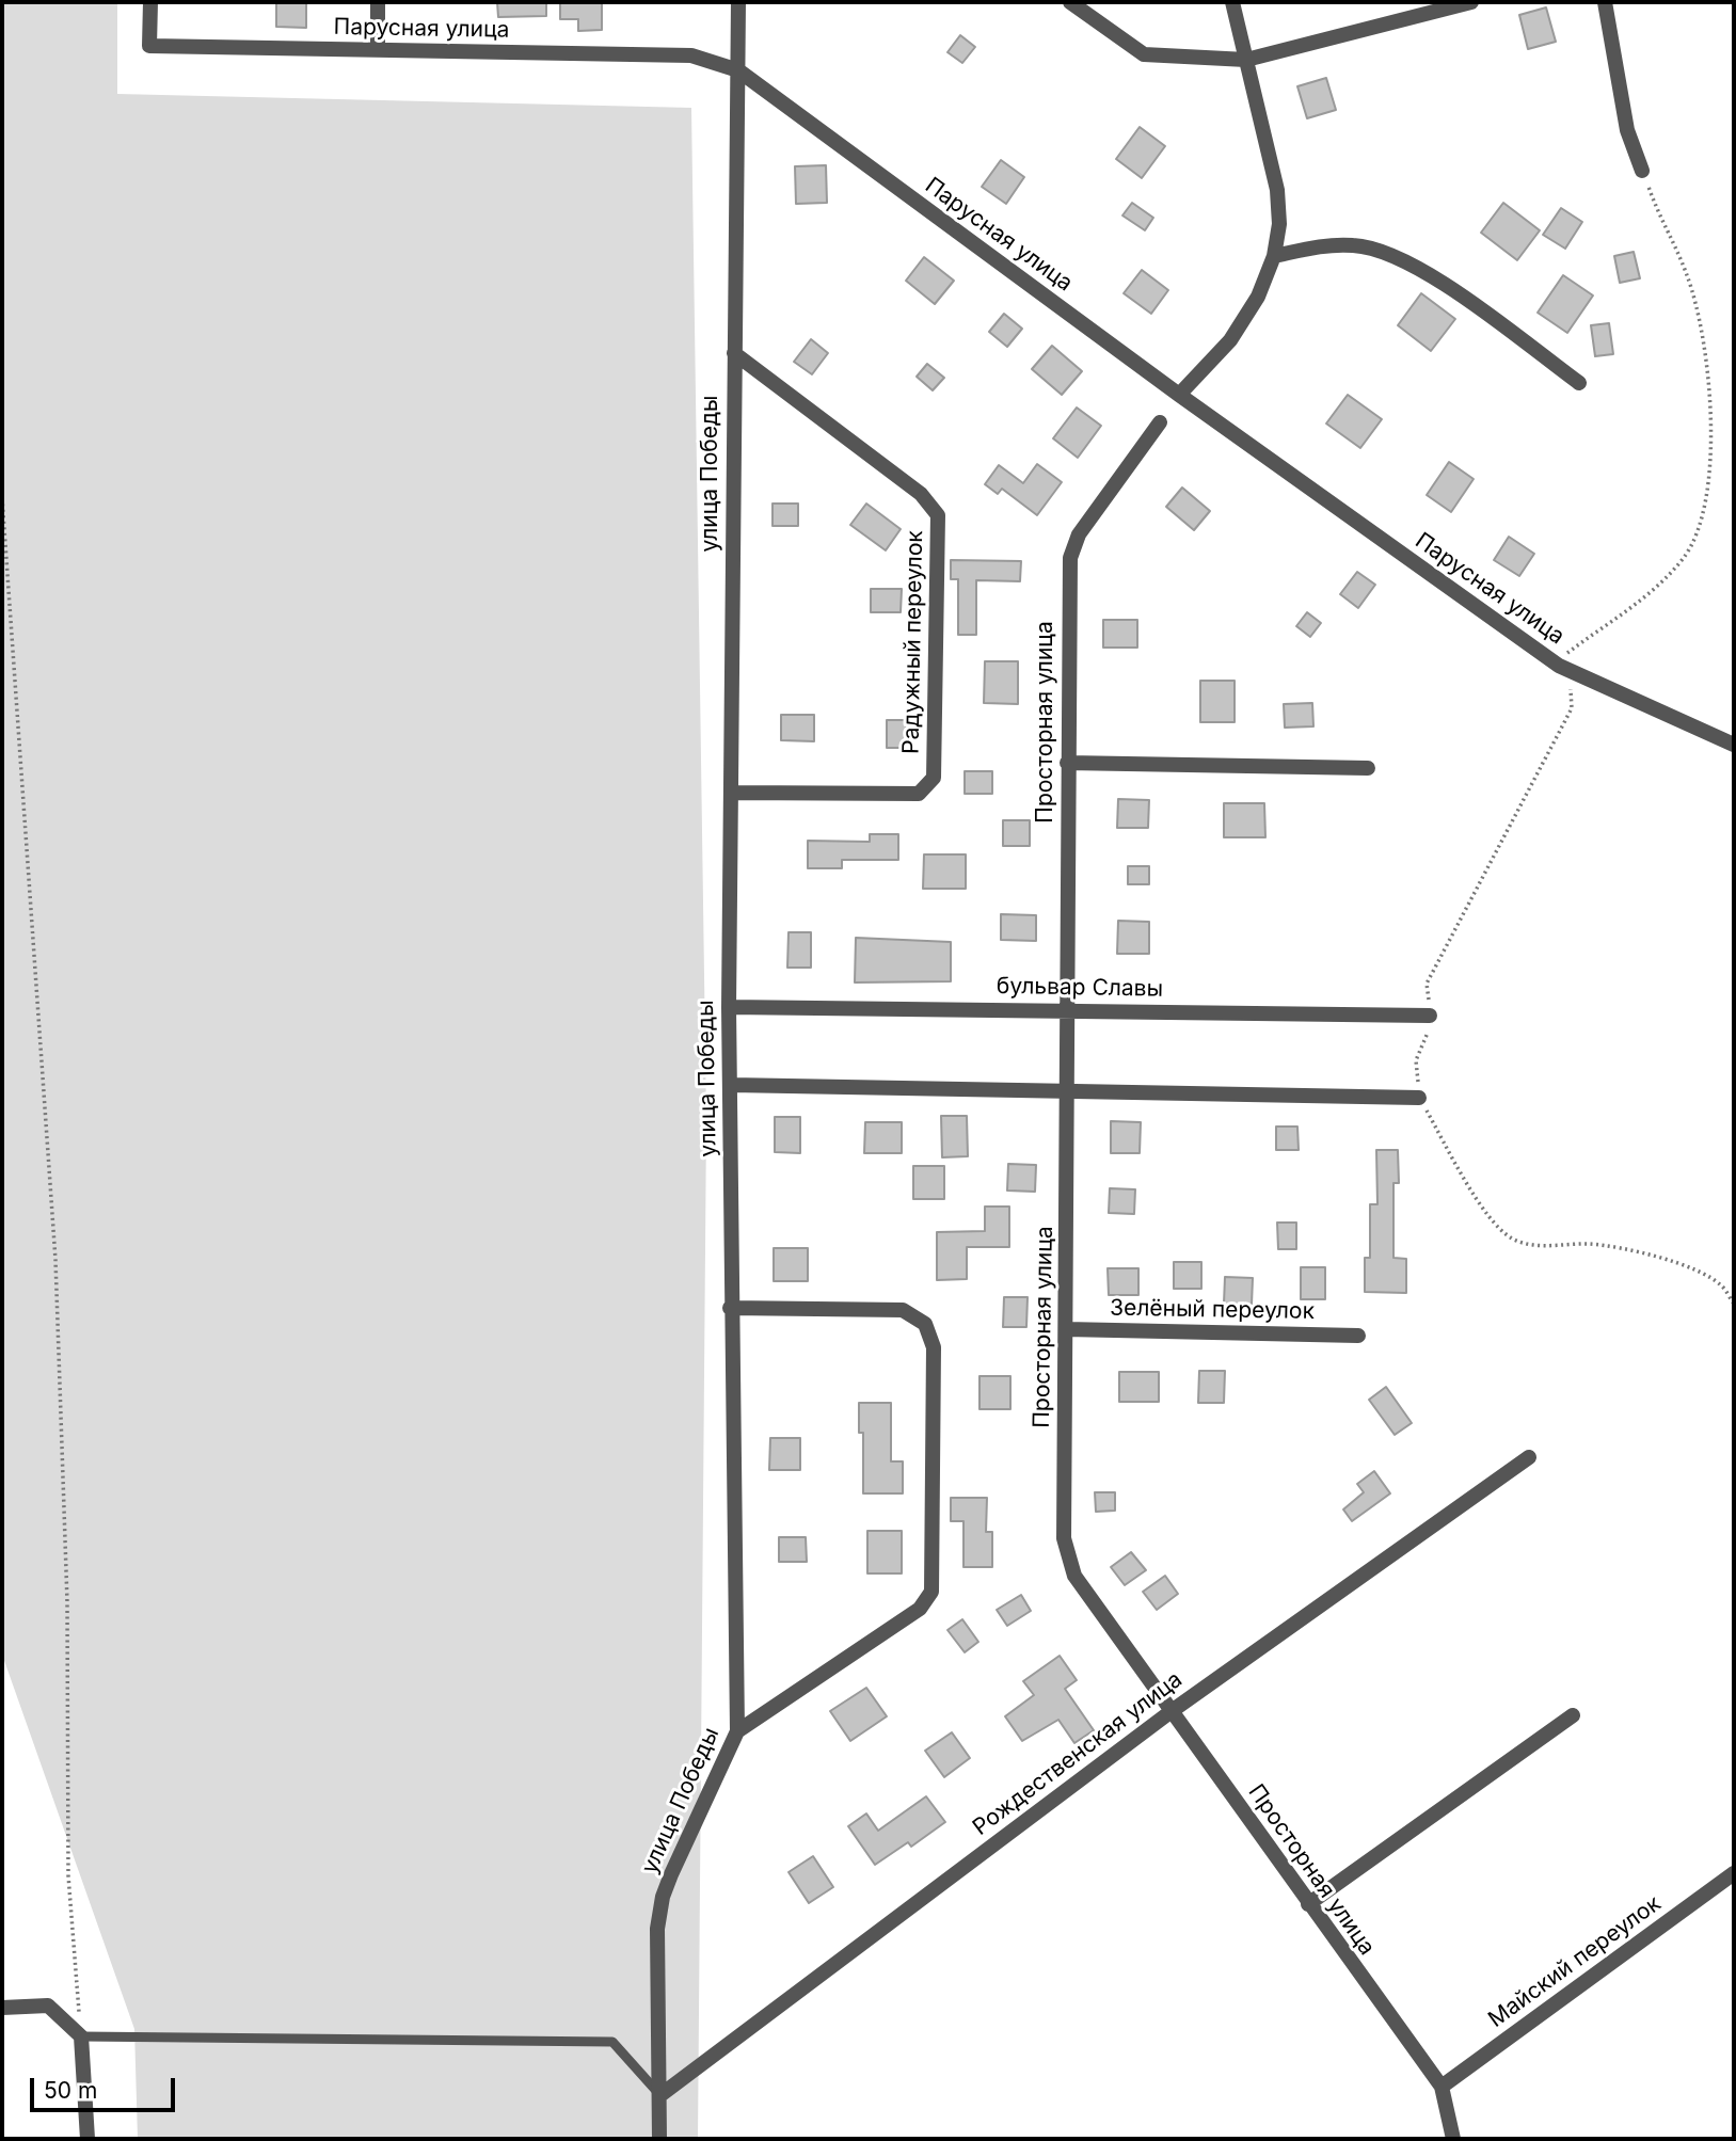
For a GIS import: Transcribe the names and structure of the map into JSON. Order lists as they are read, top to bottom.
{
  "streets": {
    "street": [
      "Парусная улица",
      "улица Победы",
      "Радужный переулок",
      "Просторная улица",
      "бульвар Славы",
      "Зелёный переулок",
      "Рождественская улица",
      "Майский переулок"
    ]
  },
  "crossings": [
    ["Парусная улица", "улица Победы"],
    ["улица Победы", "Радужный переулок"],
    ["улица Победы", "бульвар Славы"],
    ["улица Победы", "Рождественская улица"],
    ["Просторная улица", "бульвар Славы"],
    ["Просторная улица", "Зелёный переулок"],
    ["Просторная улица", "Рождественская улица"],
    ["Просторная улица", "Майский переулок"]
  ],
  "scale_bar": "50 m"
}
